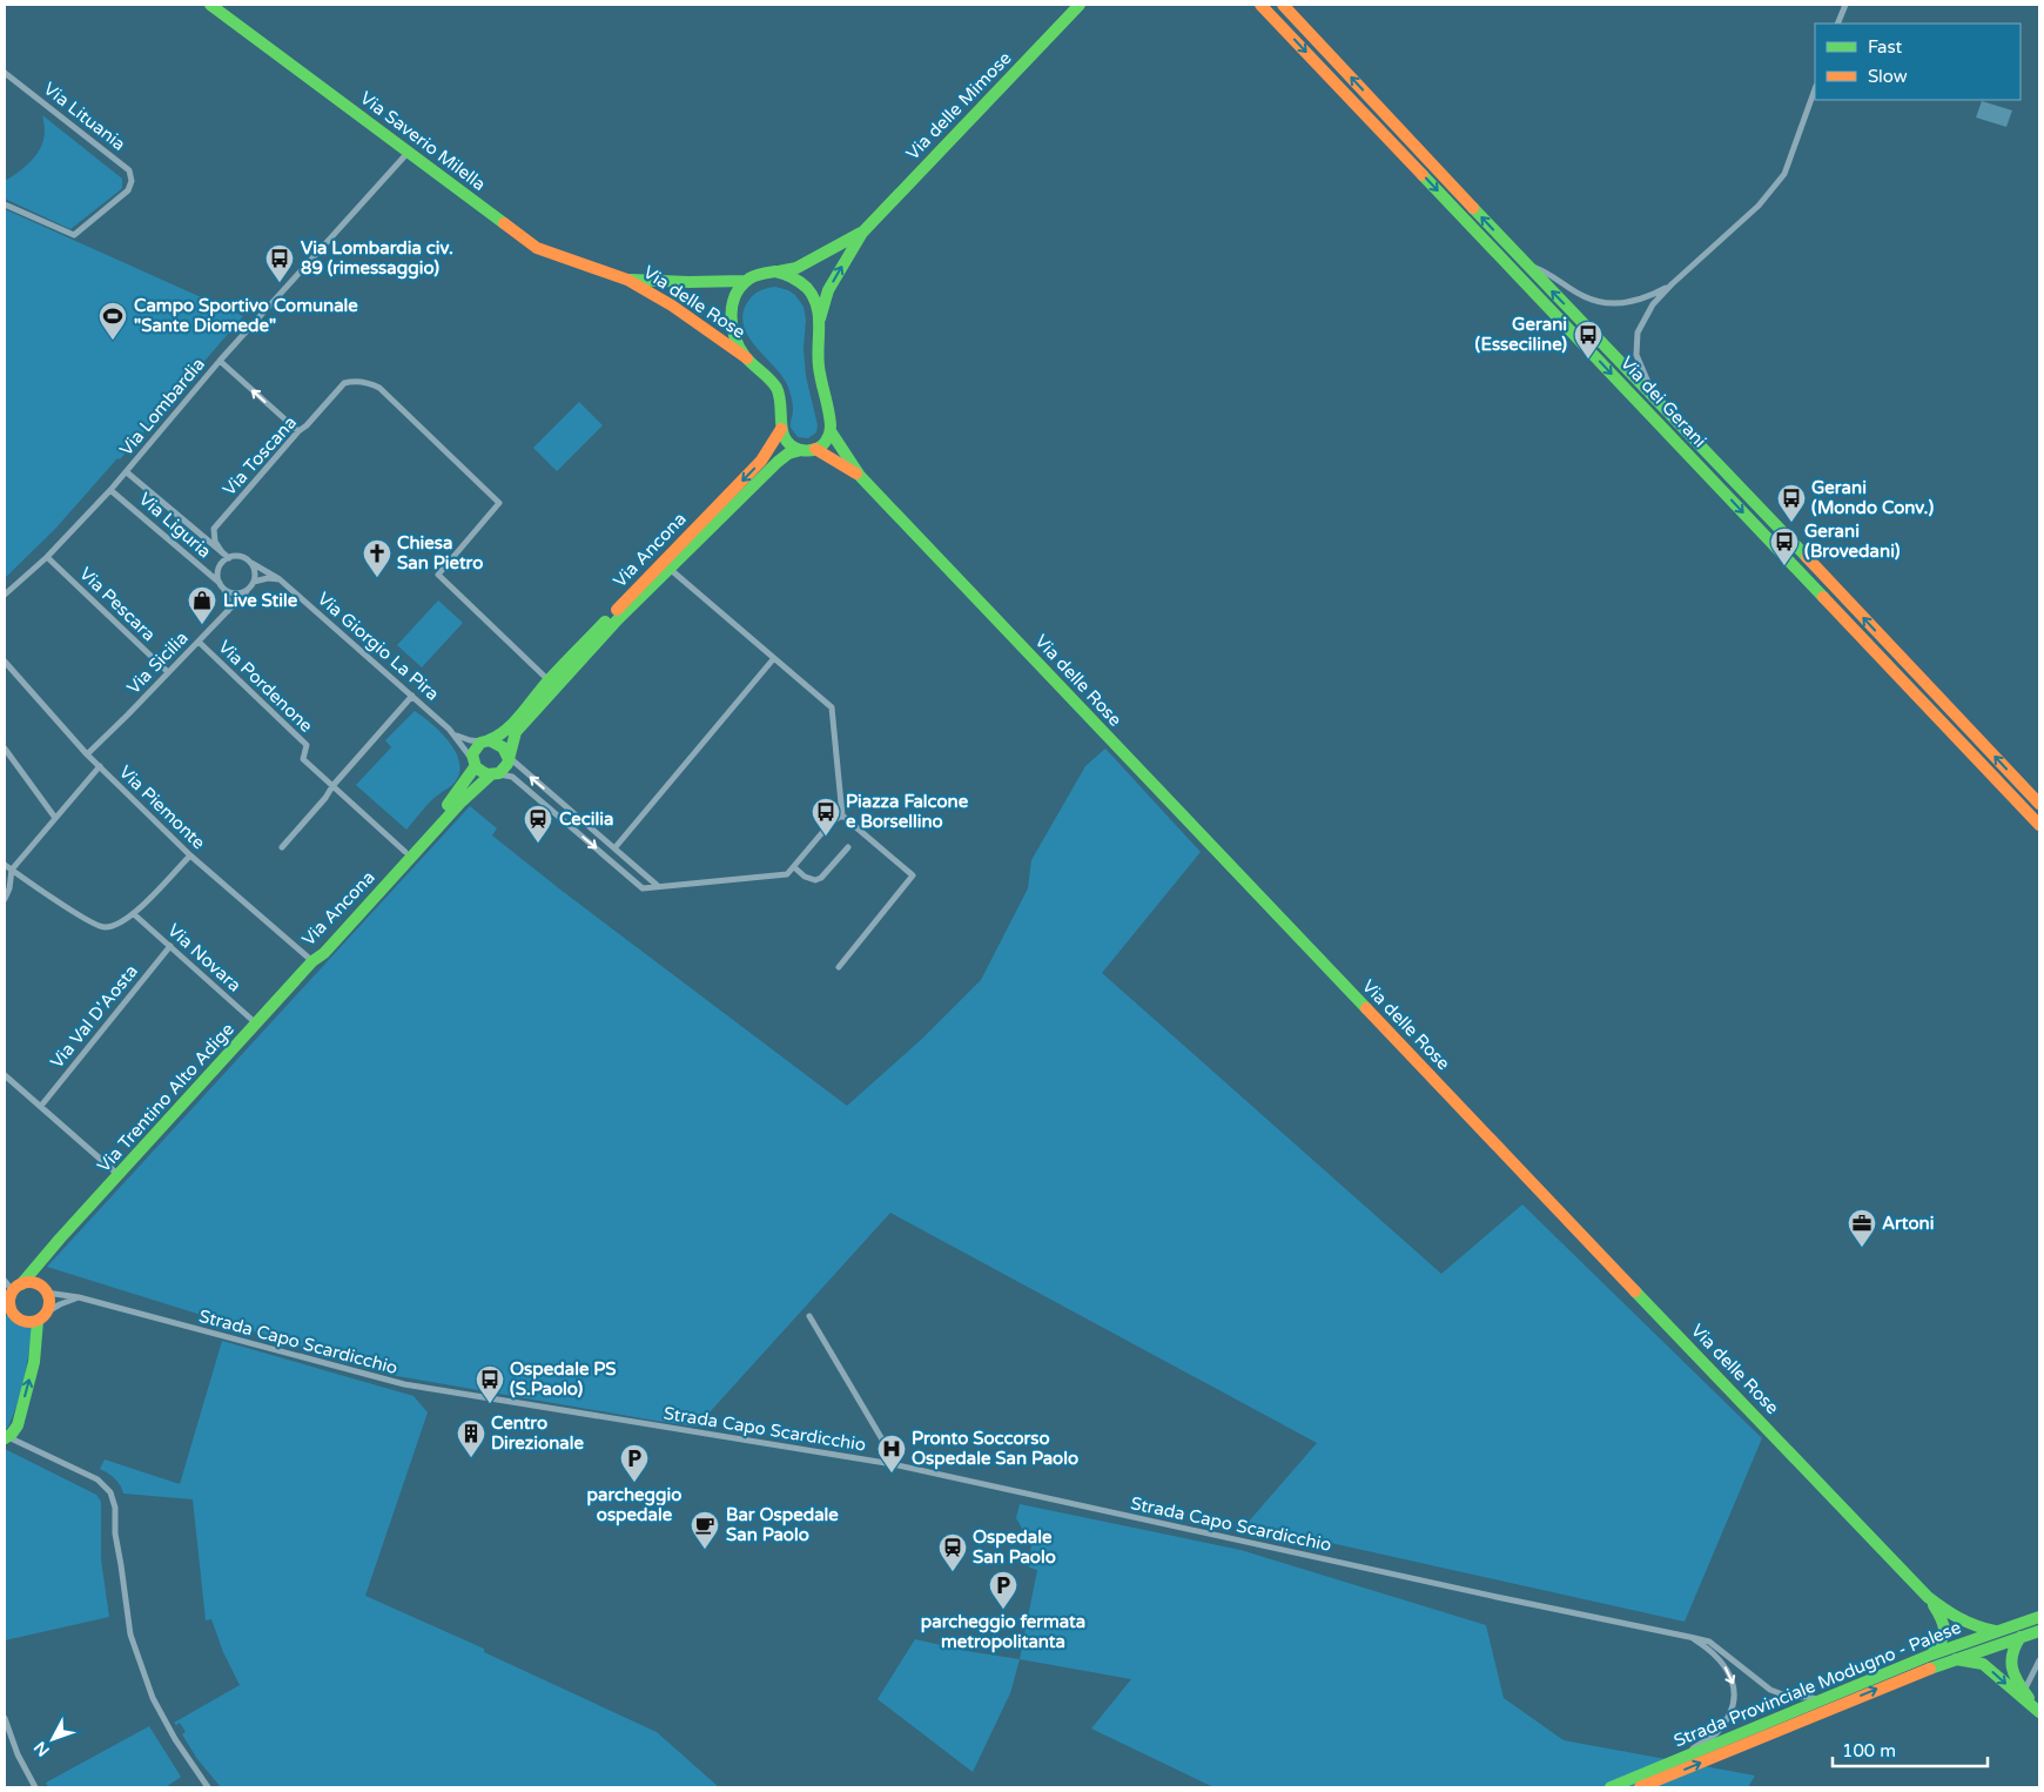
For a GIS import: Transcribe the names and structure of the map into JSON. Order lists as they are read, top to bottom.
{
  "streets": {
    "street": [
      "Via delle Mimose",
      "Via Lituania",
      "Via Saverio Milella",
      "Via delle Rose",
      "Via dei Gerani",
      "Via Lombardia",
      "Via Toscana",
      "Via Liguria",
      "Via Ancona",
      "Via Pescara",
      "Via Giorgio La Pira",
      "Via Sicilia",
      "Via Pordenone",
      "Via Piemonte",
      "Via Novara",
      "Via Val D'Aosta",
      "Via Trentino Alto Adige",
      "Strada Capo Scardicchio",
      "Strada Provinciale Modugno - Palese"
    ]
  },
  "crossings": [
    ["Via delle Mimose", "Via delle Rose"],
    ["Via Saverio Milella", "Via delle Rose"],
    ["Via Saverio Milella", "Via Lombardia"],
    ["Via Lombardia", "Via Liguria"],
    ["Via Lombardia", "Via Pescara"],
    ["Via Toscana", "Via Liguria"],
    ["Via Toscana", "Via Ancona"],
    ["Via Liguria", "Via Giorgio La Pira"],
    ["Via Liguria", "Via Sicilia"],
    ["Via Ancona", "Via Pordenone"],
    ["Via Ancona", "Via Piemonte"],
    ["Via Ancona", "Via Trentino Alto Adige"],
    ["Via Pescara", "Via Sicilia"],
    ["Via Giorgio La Pira", "Via Sicilia"],
    ["Via Sicilia", "Via Pordenone"],
    ["Via Sicilia", "Via Piemonte"],
    ["Via Piemonte", "Via Trentino Alto Adige"],
    ["Via Novara", "Via Val D'Aosta"],
    ["Via Novara", "Via Trentino Alto Adige"],
    ["Via Trentino Alto Adige", "Strada Capo Scardicchio"]
  ],
  "places": {
    "bus stop": [
      "Via Lombardia civ. 89 (rimessaggio)",
      "Gerani (Esseciline)",
      "Gerani (Mondo Conv.)",
      "Gerani (Brovedani)",
      "Piazza Falcone e Borsellino",
      "Ospedale PS (S.Paolo)"
    ],
    "sports": ["Campo Sportivo Comunale \"Sante Diomede\""],
    "church": ["Chiesa San Pietro"],
    "shop": ["Live Stile"],
    "station": ["Cecilia", "Ospedale San Paolo"],
    "office": ["Artoni"],
    "building": ["Centro Direzionale"],
    "hospital": ["Pronto Soccorso Ospedale San Paolo"],
    "parking": ["parcheggio ospedale", "parcheggio fermata metropolitanta"],
    "cafe": ["Bar Ospedale San Paolo"]
  },
  "legend": ["Fast", "Slow"],
  "scale_bar": "100 m",
  "north": "bottom left"
}
